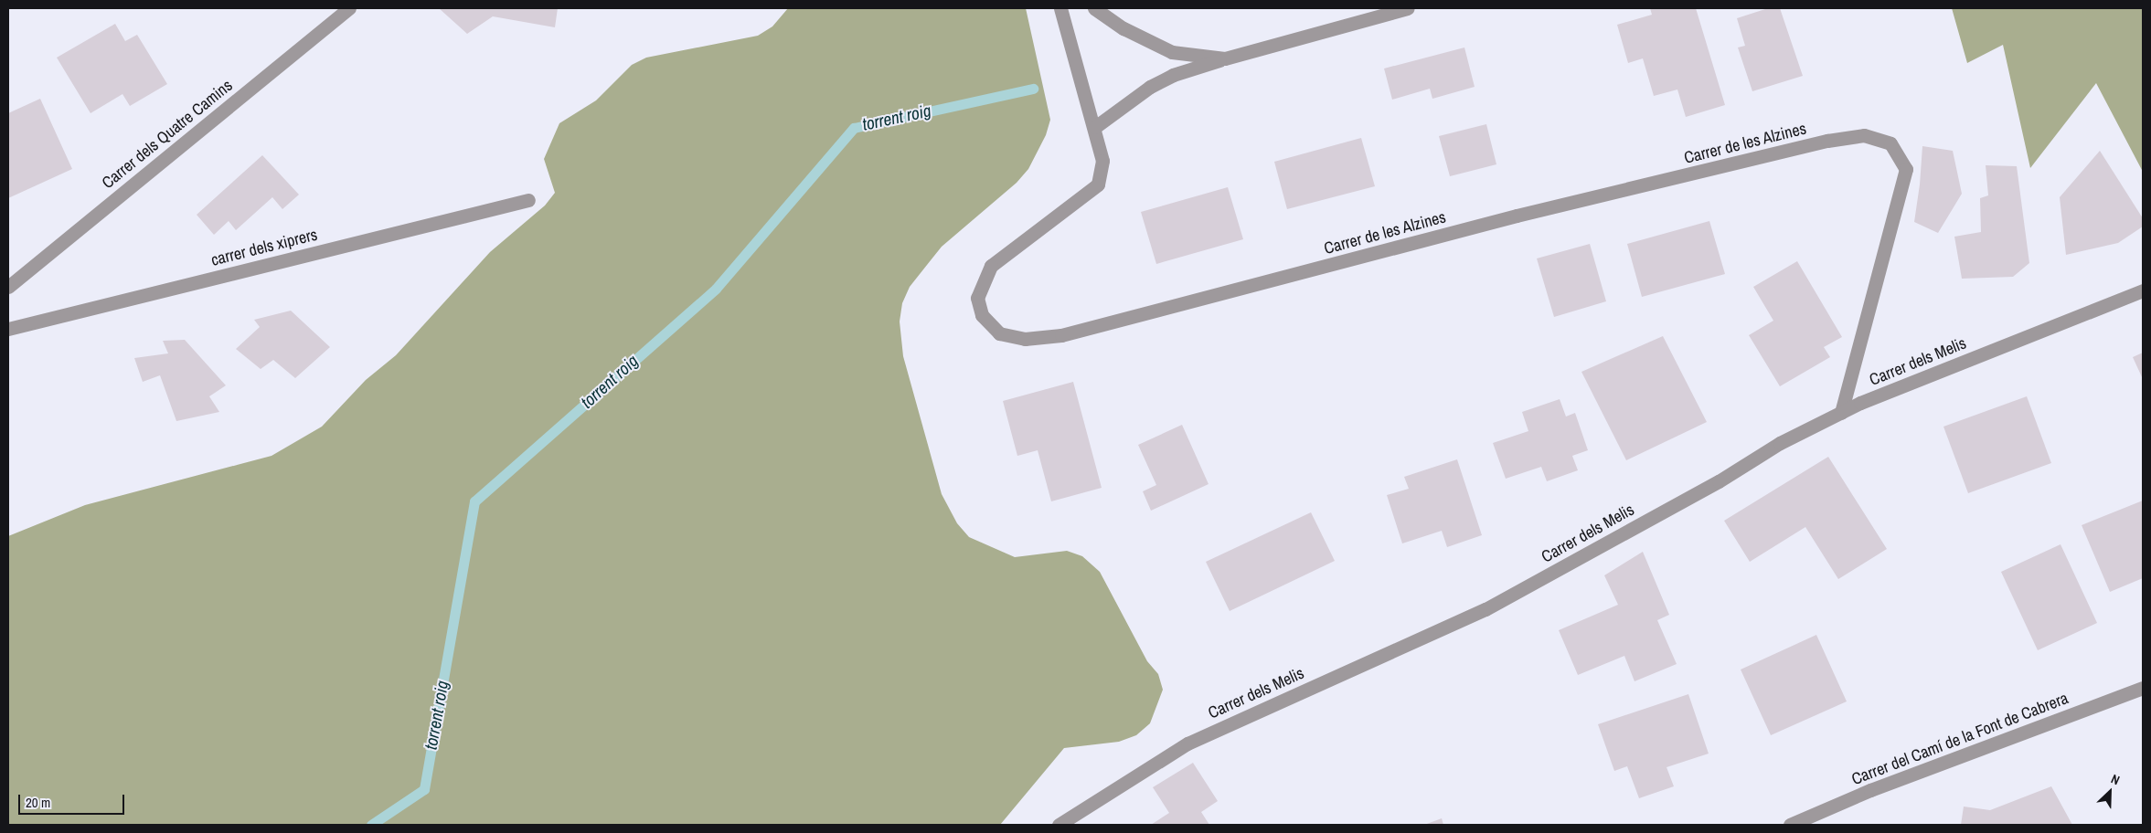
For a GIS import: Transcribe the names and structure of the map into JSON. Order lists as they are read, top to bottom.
{
  "streets": {
    "street": [
      "Carrer dels Quatre Camins",
      "Carrer de les Alzines",
      "carrer dels xiprers",
      "Carrer dels Melis",
      "Carrer del Camí de la Font de Cabrera"
    ]
  },
  "crossings": [
    ["Carrer de les Alzines", "Carrer dels Melis"]
  ],
  "water": ["torrent roig"],
  "scale_bar": "20 m",
  "north": "top right"
}
